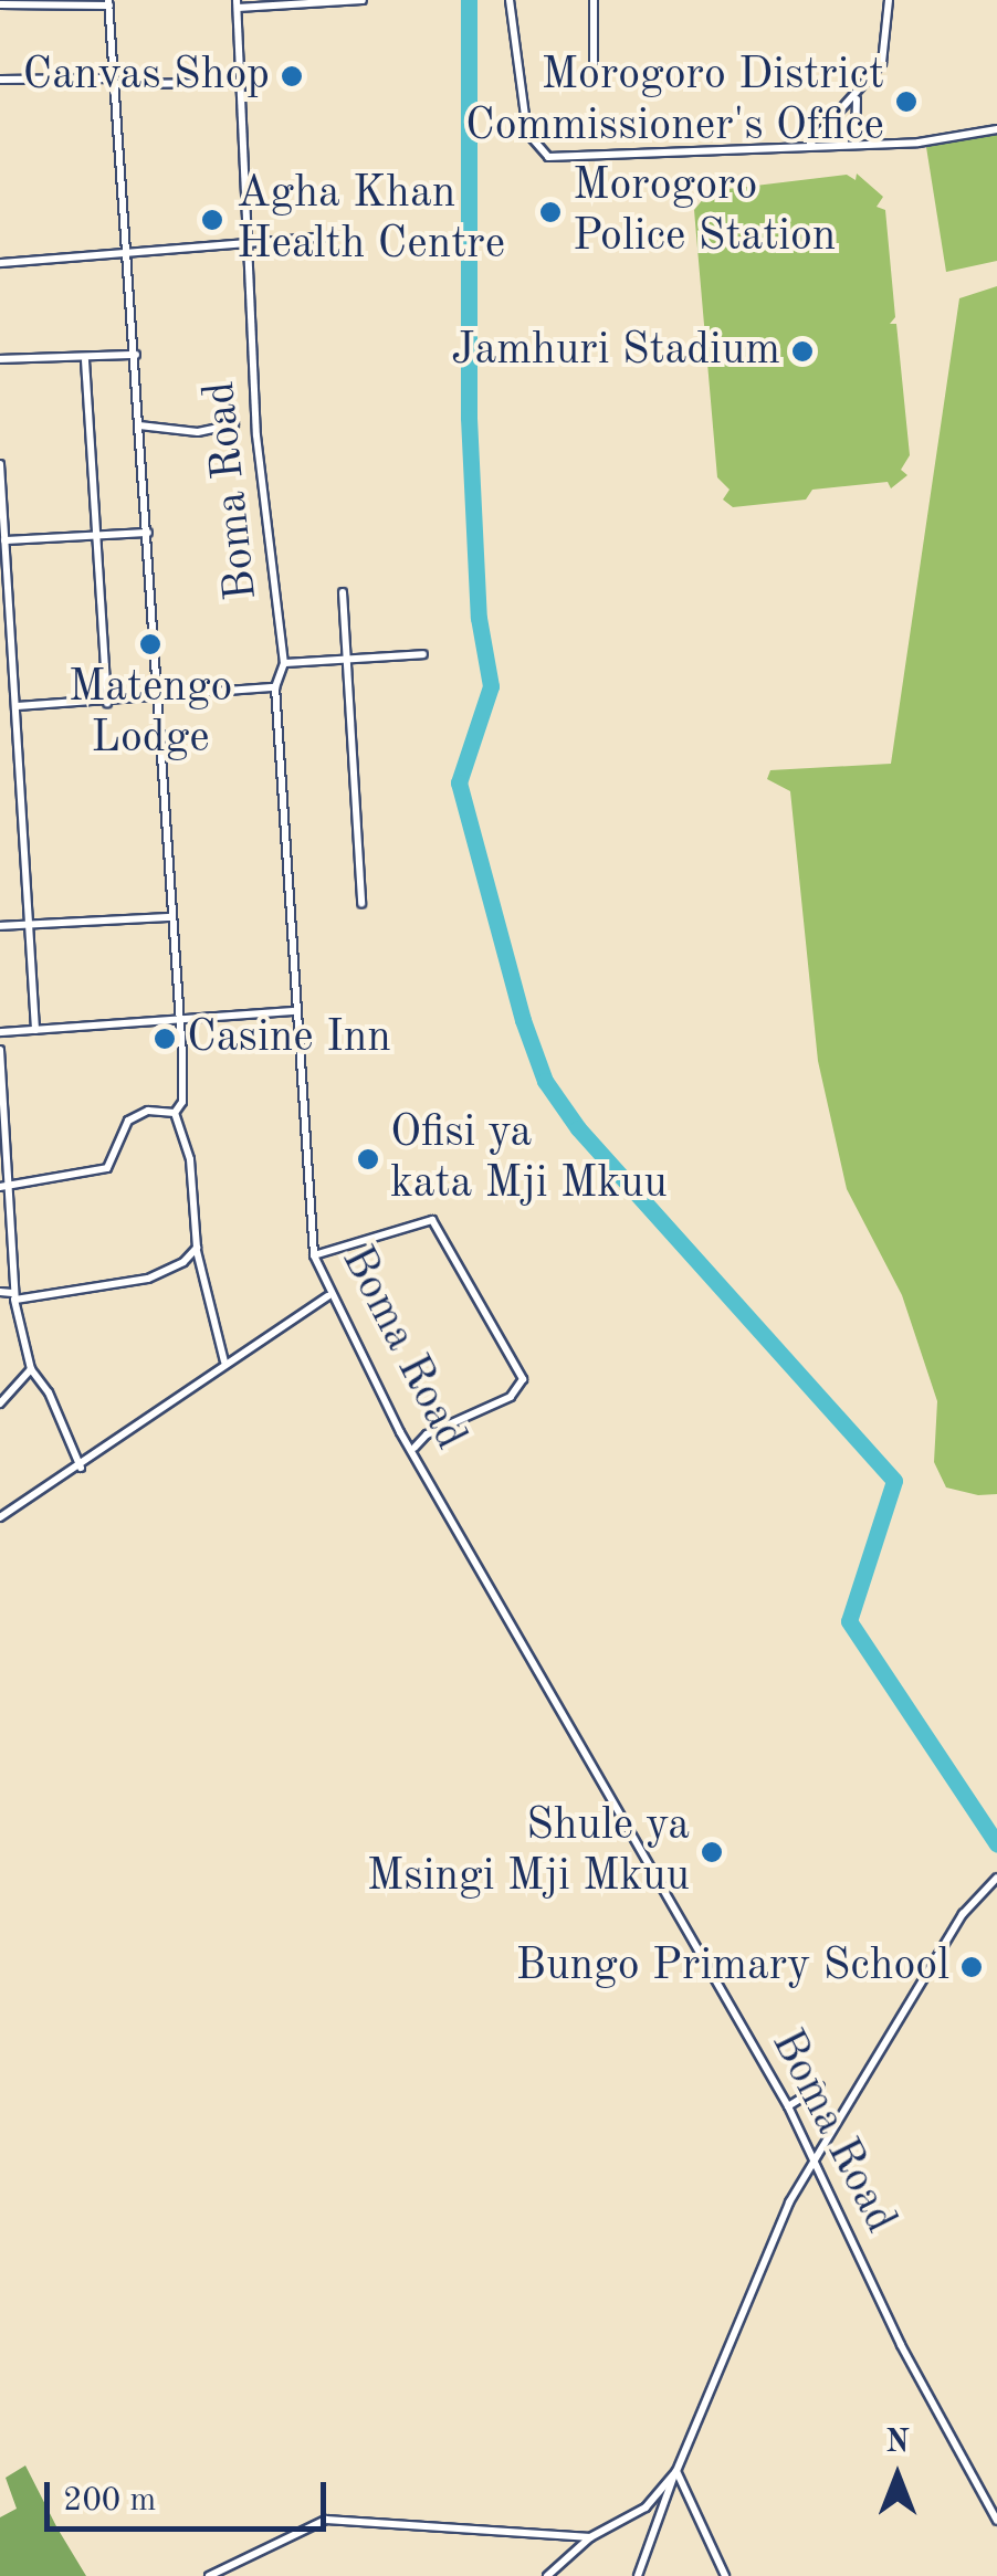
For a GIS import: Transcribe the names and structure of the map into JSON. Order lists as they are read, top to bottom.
{
  "streets": {
    "street": ["Boma Road"]
  },
  "places": [
    "Canvas Shop",
    "Morogoro District Commissioner's Office",
    "Morogoro Police Station",
    "Agha Khan Health Centre",
    "Jamhuri Stadium",
    "Matengo Lodge",
    "Casine Inn",
    "Ofisi ya kata Mji Mkuu",
    "Shule ya Msingi Mji Mkuu",
    "Bungo Primary School"
  ],
  "scale_bar": "200 m",
  "north": "top"
}
